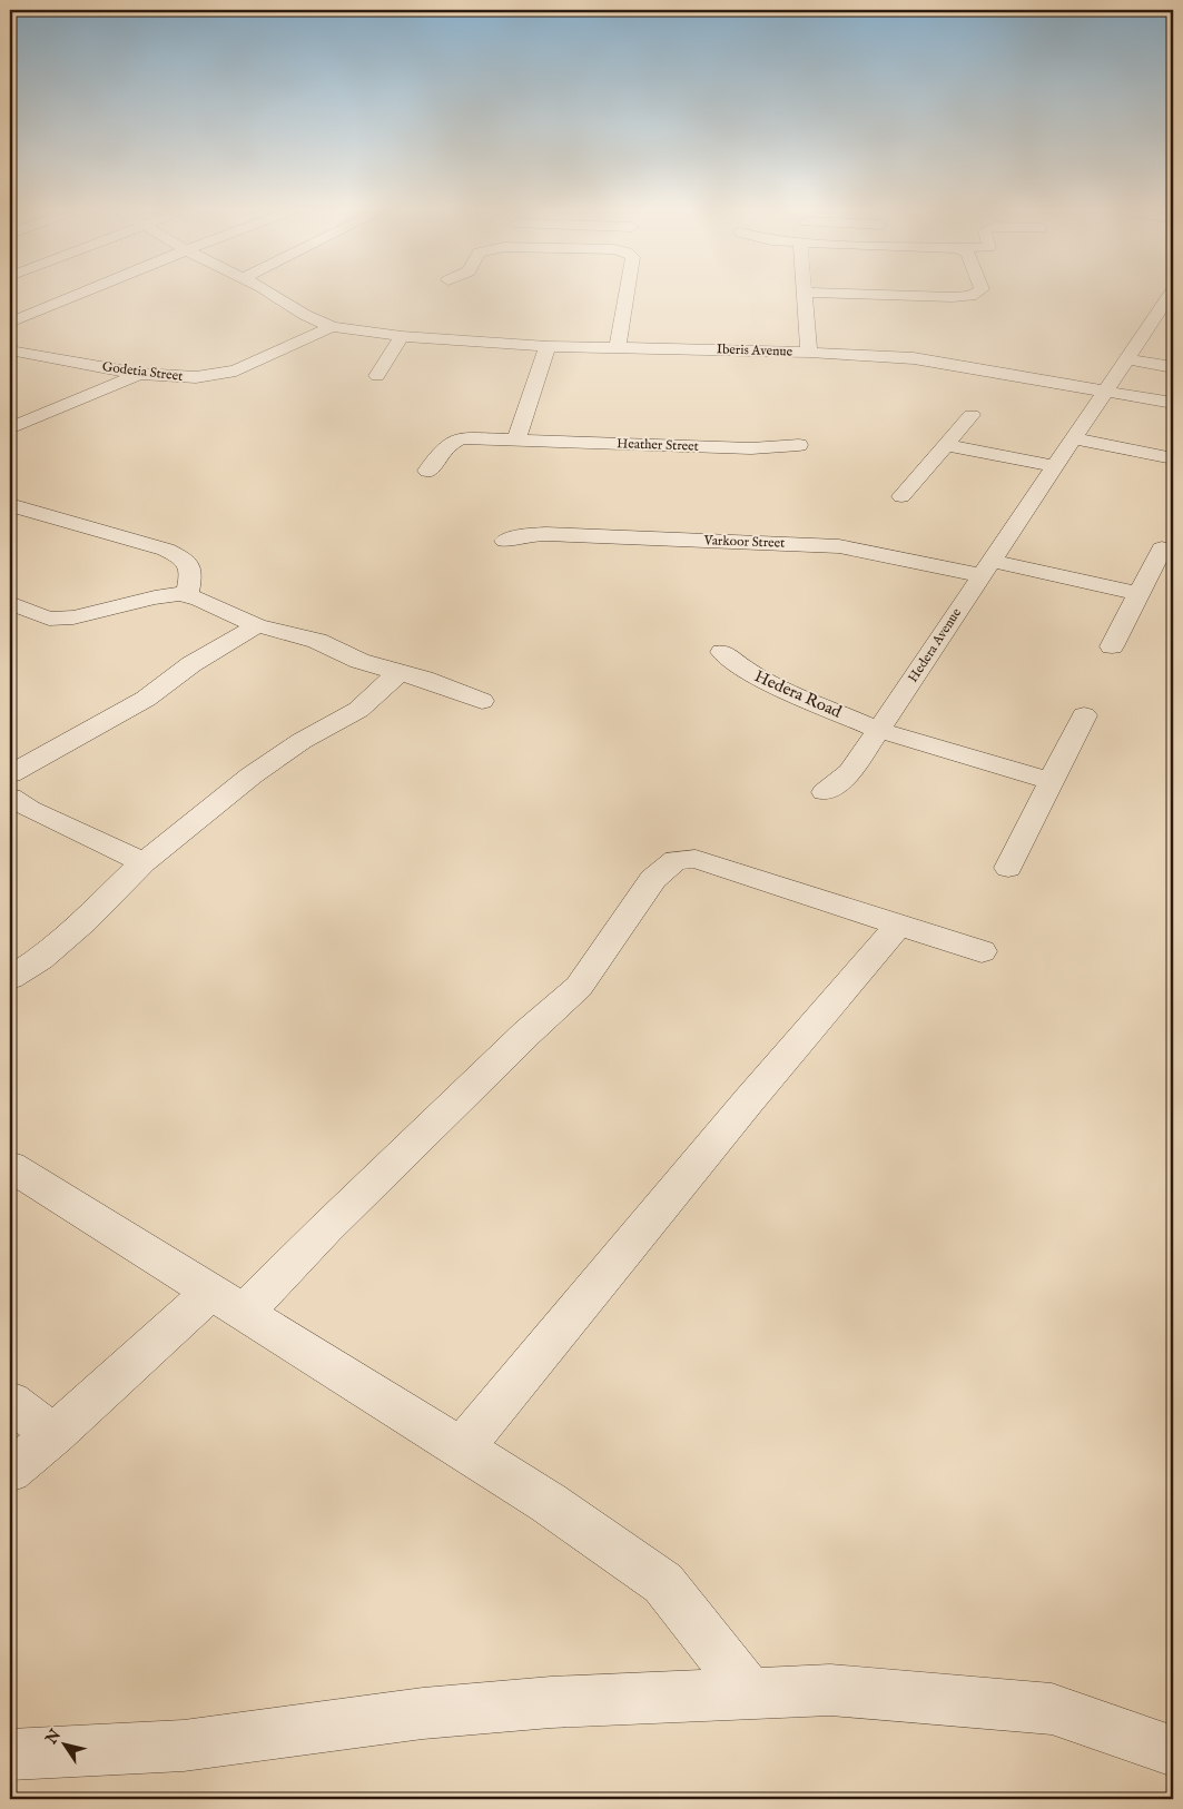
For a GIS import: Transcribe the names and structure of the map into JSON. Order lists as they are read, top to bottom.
{
  "streets": {
    "street": [
      "Iberis Avenue",
      "Godetia Street",
      "Heather Street",
      "Varkoor Street",
      "Hedera Avenue",
      "Hedera Road"
    ]
  },
  "crossings": [
    ["Iberis Avenue", "Godetia Street"],
    ["Iberis Avenue", "Hedera Avenue"],
    ["Varkoor Street", "Hedera Avenue"],
    ["Hedera Avenue", "Hedera Road"]
  ],
  "north": "top left"
}
